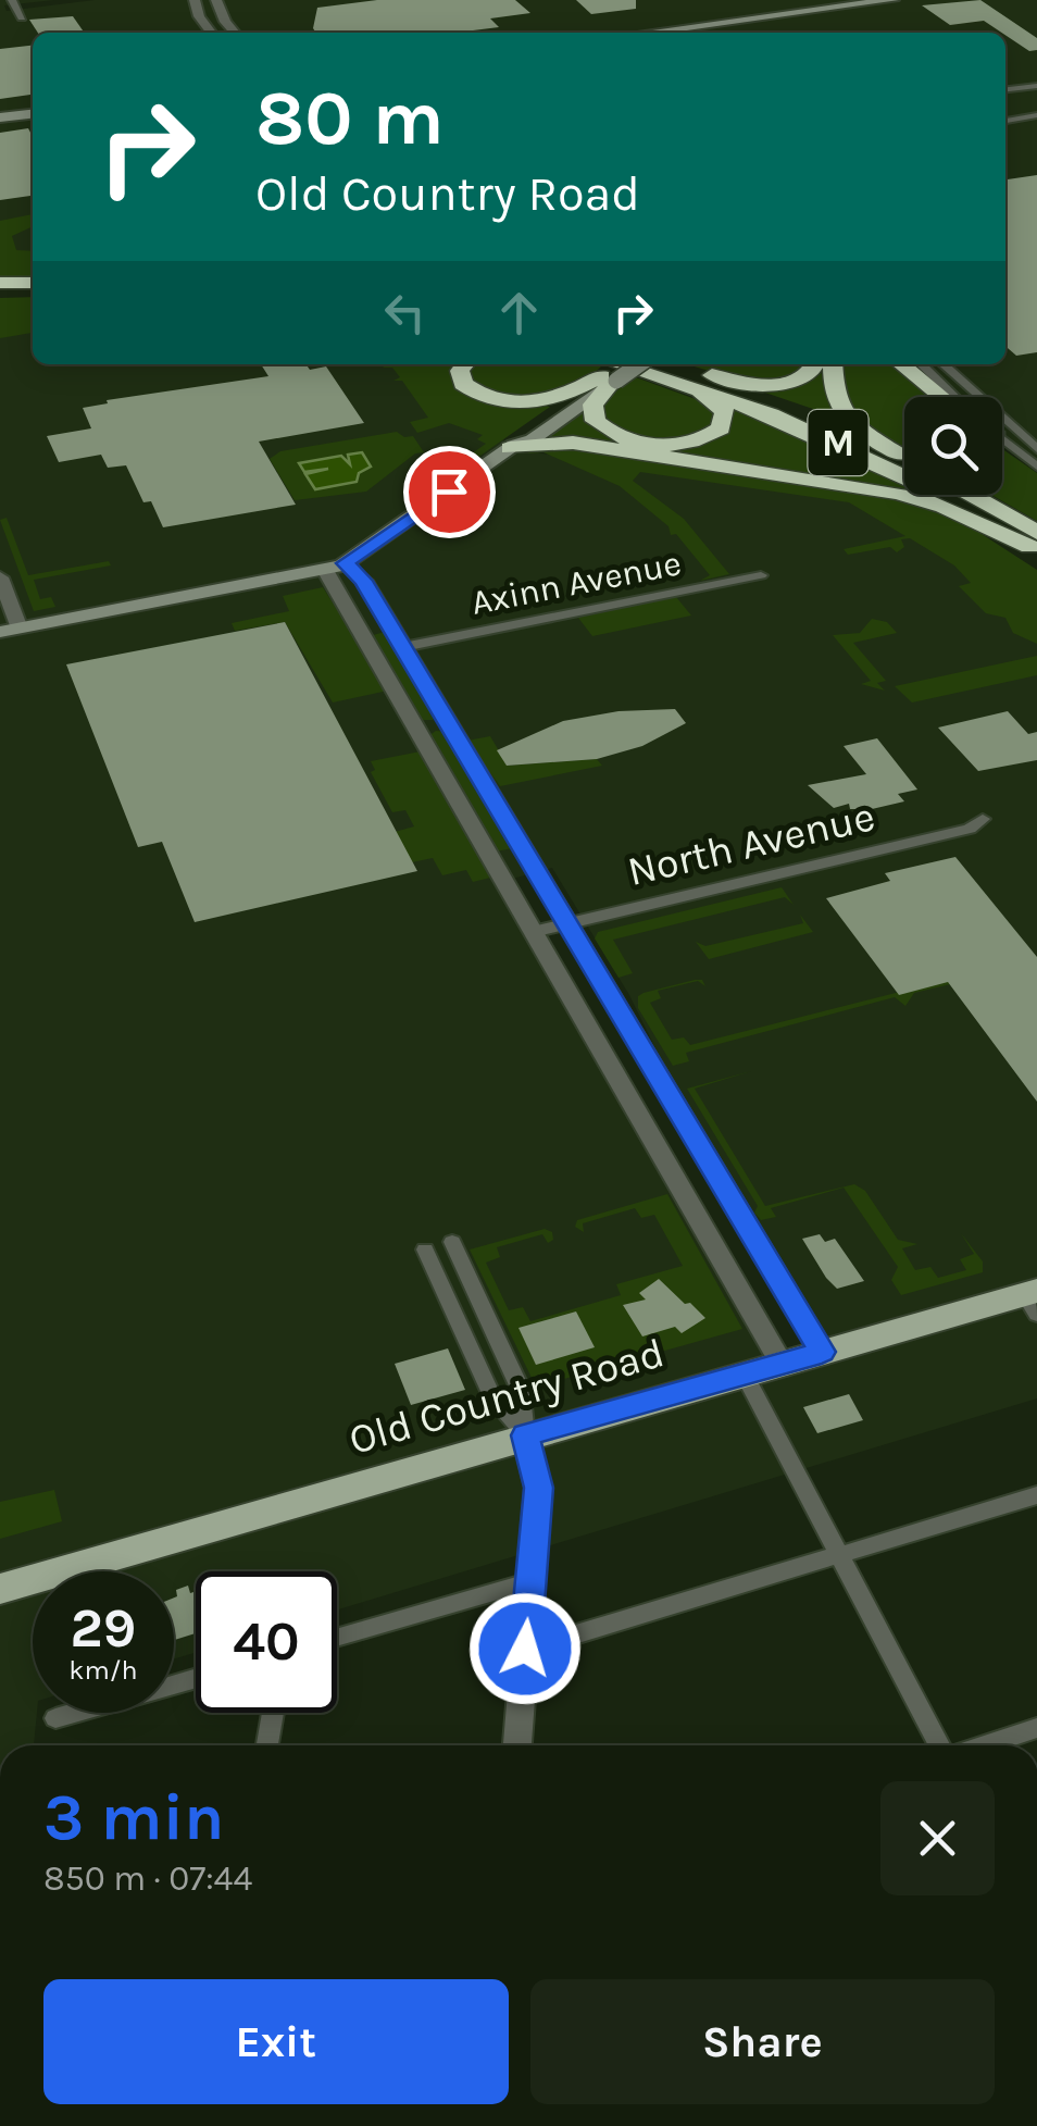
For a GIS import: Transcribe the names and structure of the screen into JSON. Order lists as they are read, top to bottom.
{
  "streets": {
    "highway": ["M"],
    "main road": ["Old Country Road"],
    "street": ["Axinn Avenue", "North Avenue"]
  },
  "page": {
    "turn": ["80 m", "Old Country Road"],
    "speed": "29 km/h",
    "limit": "40",
    "heading": ["3 min", "850 m · 07:44"],
    "buttons": ["Exit", "Share"]
  }
}
